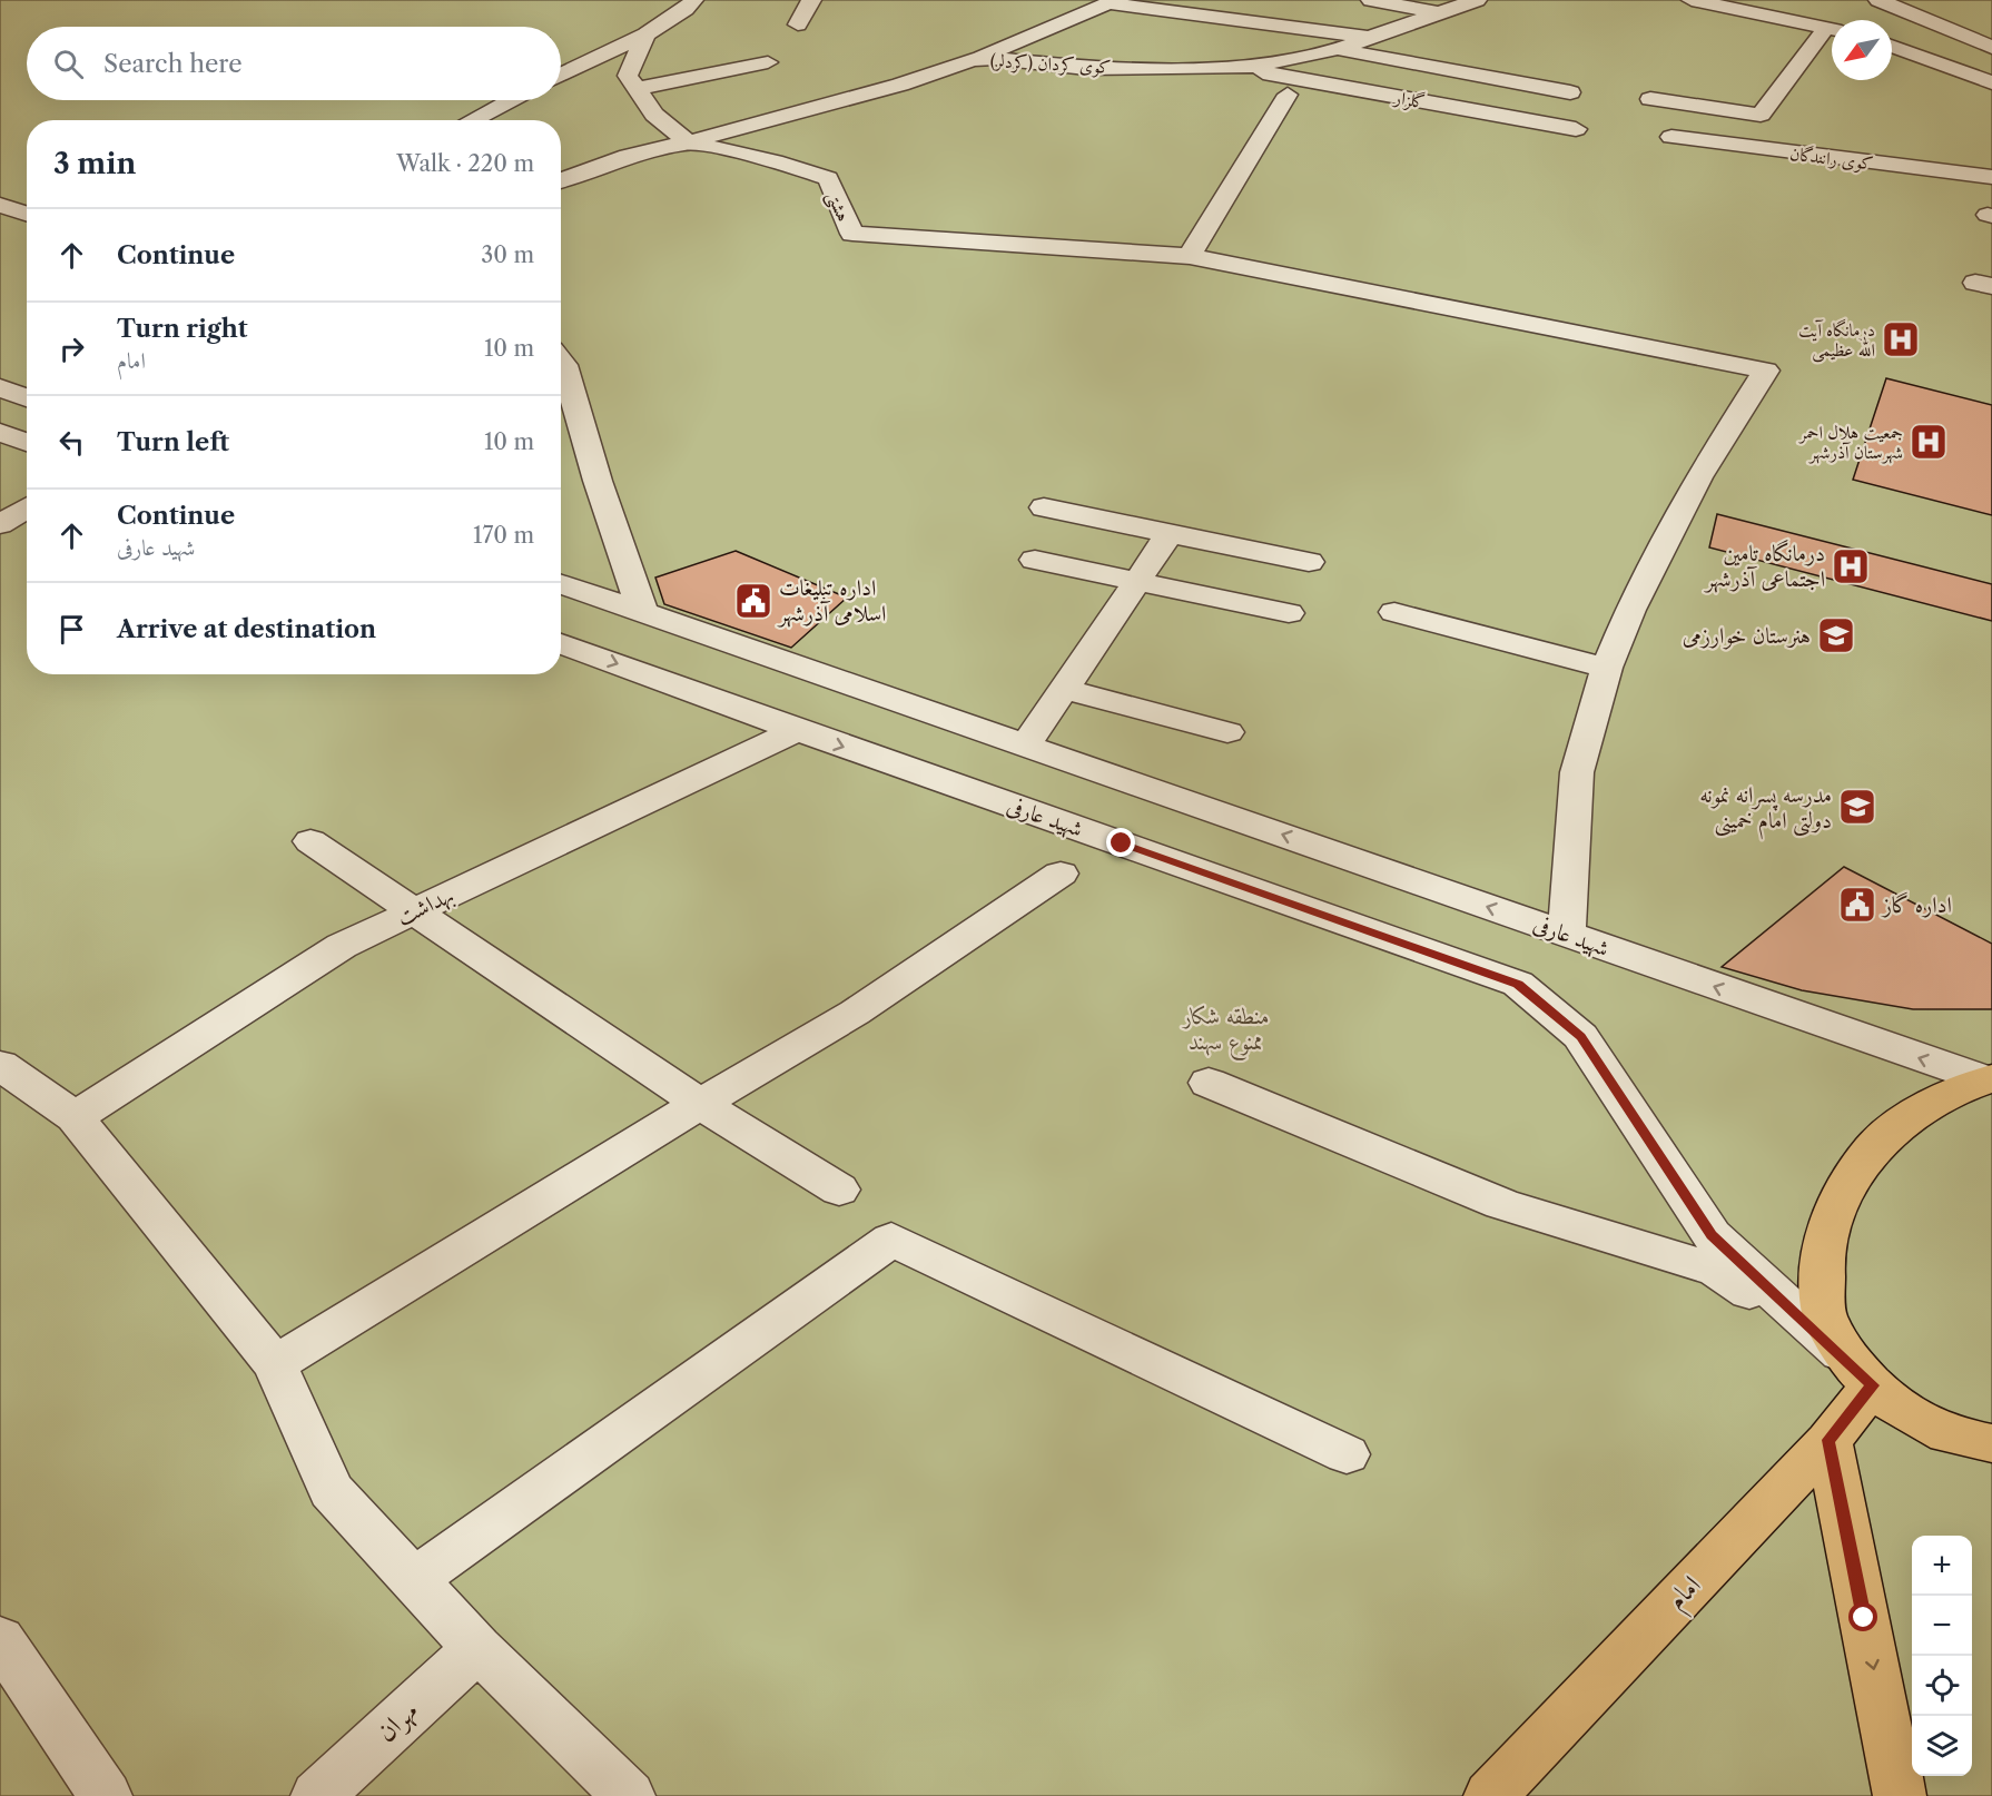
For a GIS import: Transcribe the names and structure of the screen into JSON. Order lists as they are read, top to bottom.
{
  "streets": {
    "main road": ["امام"],
    "street": [
      "کوی کردان (کردلر)",
      "گلزار",
      "کوی رانندگان",
      "هشتی",
      "شهید عارفی",
      "بهداشت",
      "مهران"
    ]
  },
  "crossings": [
    ["کوی کردان (کردلر)", "گلزار"],
    ["کوی کردان (کردلر)", "هشتی"],
    ["شهید عارفی", "بهداشت"],
    ["شهید عارفی", "امام"]
  ],
  "parks": ["منطقه شکار ممنوع سهند"],
  "places": {
    "hospital": ["درمانگاه آیت الله عظیمی", "جمعیت هلال احمر شهرستان آذرشهر", "درمانگاه تامین اجتماعی آذرشهر"],
    "public building": ["اداره تبلیغات اسلامی آذرشهر", "اداره گاز"],
    "school or university": ["هنرستان خوارزمی", "مدرسه پسرانه نمونه دولتی امام خمینی"]
  },
  "north": "bottom left",
  "page": {
    "search": "Search here",
    "heading": ["3 min", "Walk · 220 m"],
    "list": [
      ["Continue", "30 m"],
      ["Turn right", "امام", "10 m"],
      ["Turn left", "10 m"],
      ["Continue", "شهید عارفی", "170 m"],
      "Arrive at destination"
    ],
    "map_buttons": ["+", "−"]
  }
}
